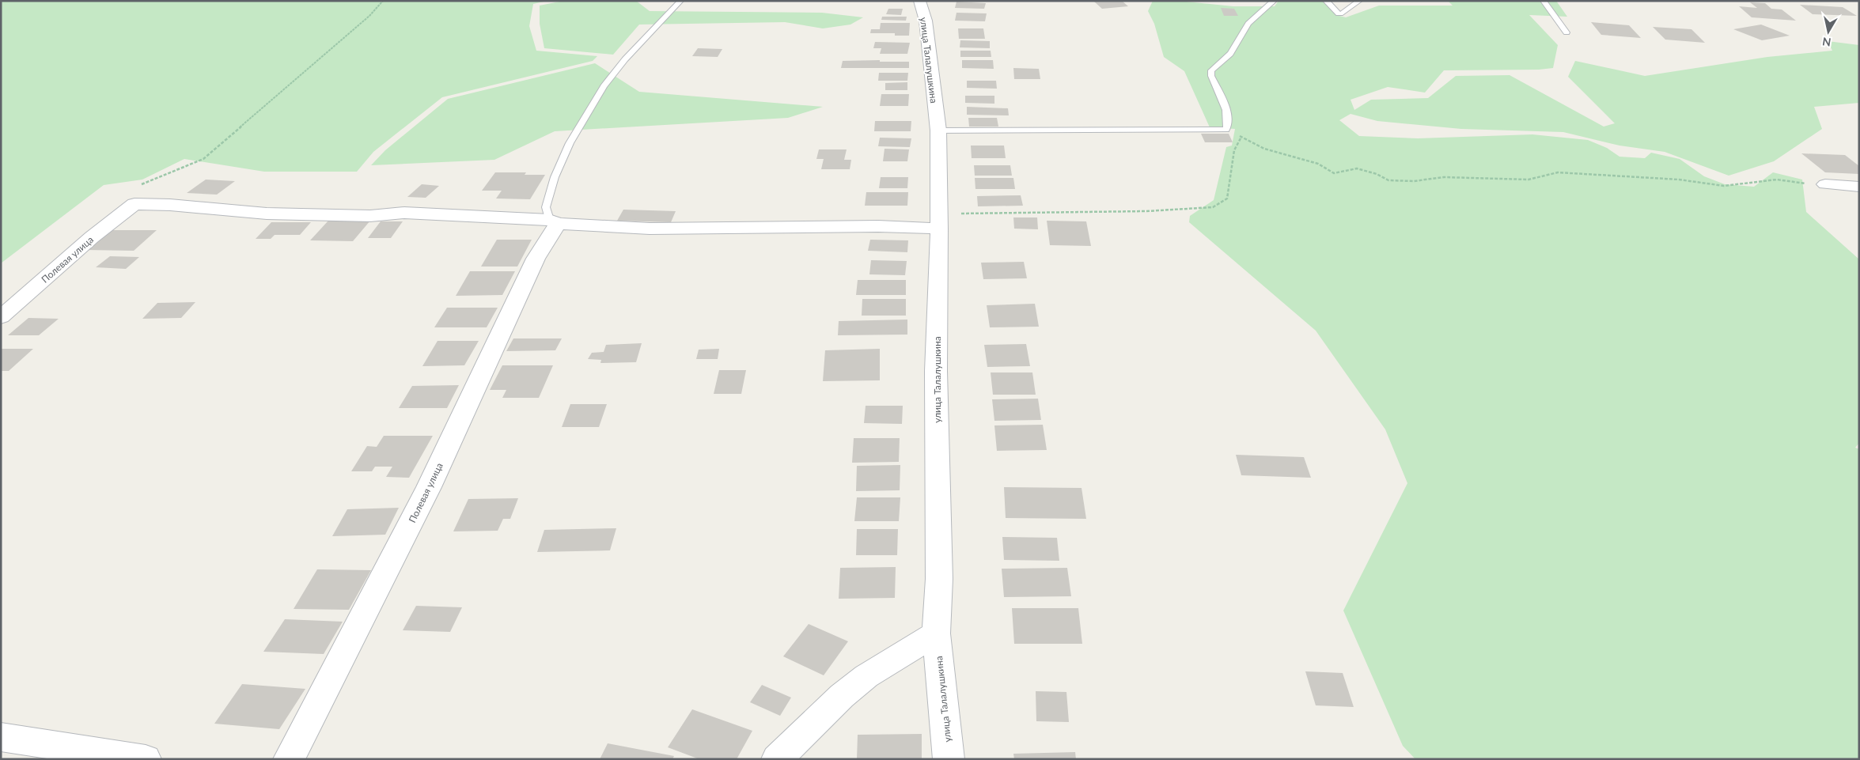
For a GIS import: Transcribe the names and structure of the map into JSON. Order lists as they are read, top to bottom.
{
  "streets": {
    "street": ["улица Талалушкина", "Полевая улица"]
  },
  "north": "bottom"
}
